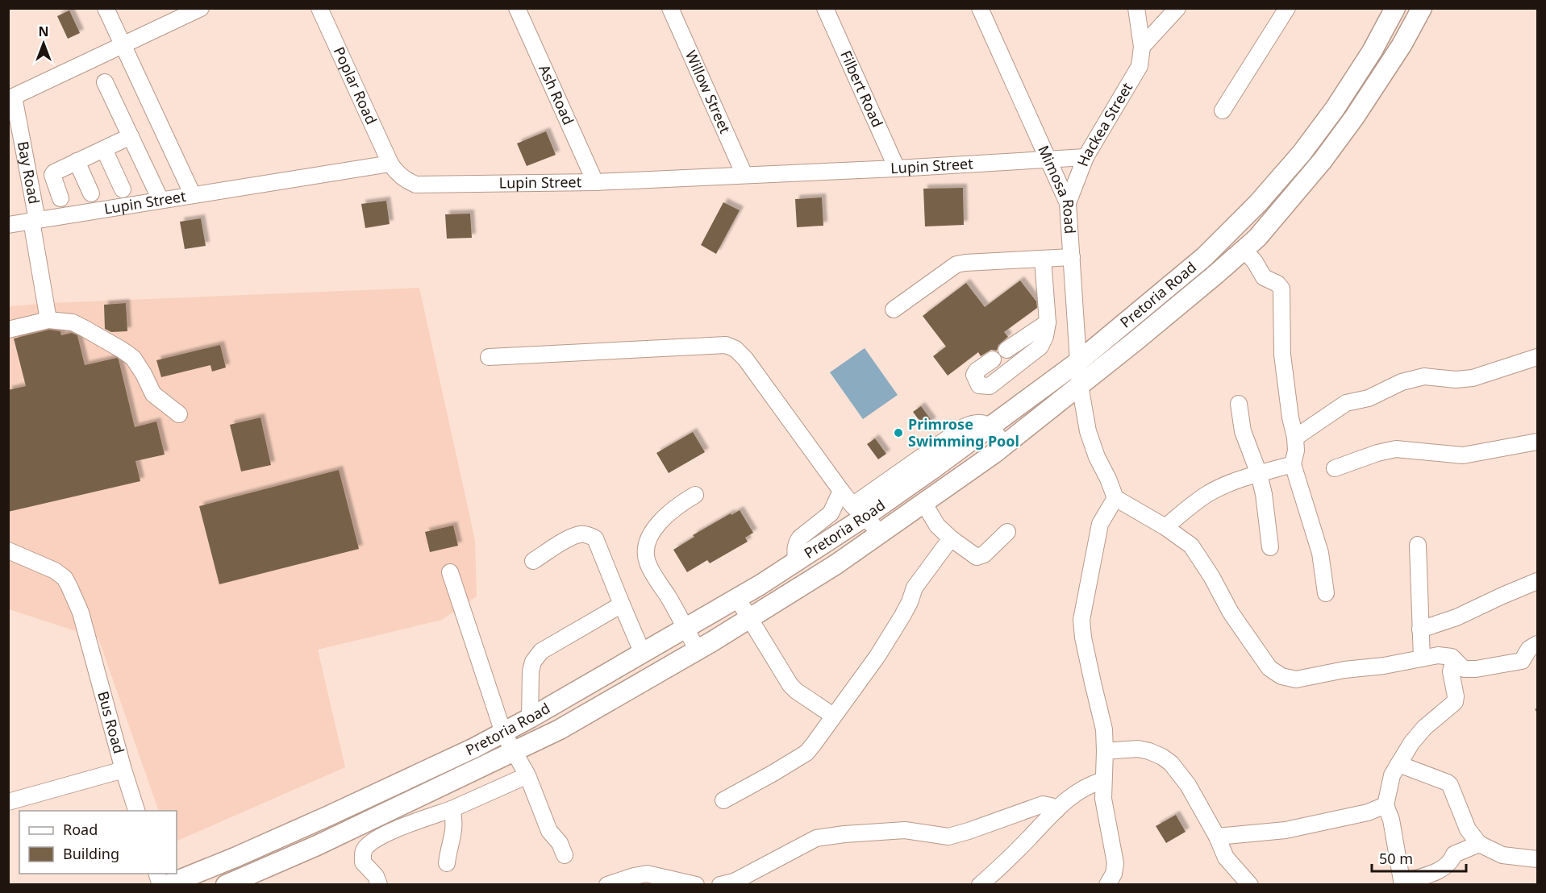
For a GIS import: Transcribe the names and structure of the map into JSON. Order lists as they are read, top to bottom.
{
  "streets": {
    "main road": ["Pretoria Road"],
    "street": [
      "Poplar Road",
      "Filbert Road",
      "Willow Street",
      "Ash Road",
      "Hackea Street",
      "Lupin Street",
      "Bay Road",
      "Mimosa Road",
      "Bus Road"
    ]
  },
  "crossings": [
    ["Poplar Road", "Lupin Street"],
    ["Filbert Road", "Lupin Street"],
    ["Willow Street", "Lupin Street"],
    ["Ash Road", "Lupin Street"],
    ["Hackea Street", "Lupin Street"],
    ["Hackea Street", "Mimosa Road"],
    ["Lupin Street", "Bay Road"],
    ["Lupin Street", "Mimosa Road"],
    ["Mimosa Road", "Pretoria Road"]
  ],
  "places": ["Primrose Swimming Pool"],
  "legend": ["Road", "Building"],
  "scale_bar": "50 m",
  "north": "top"
}
